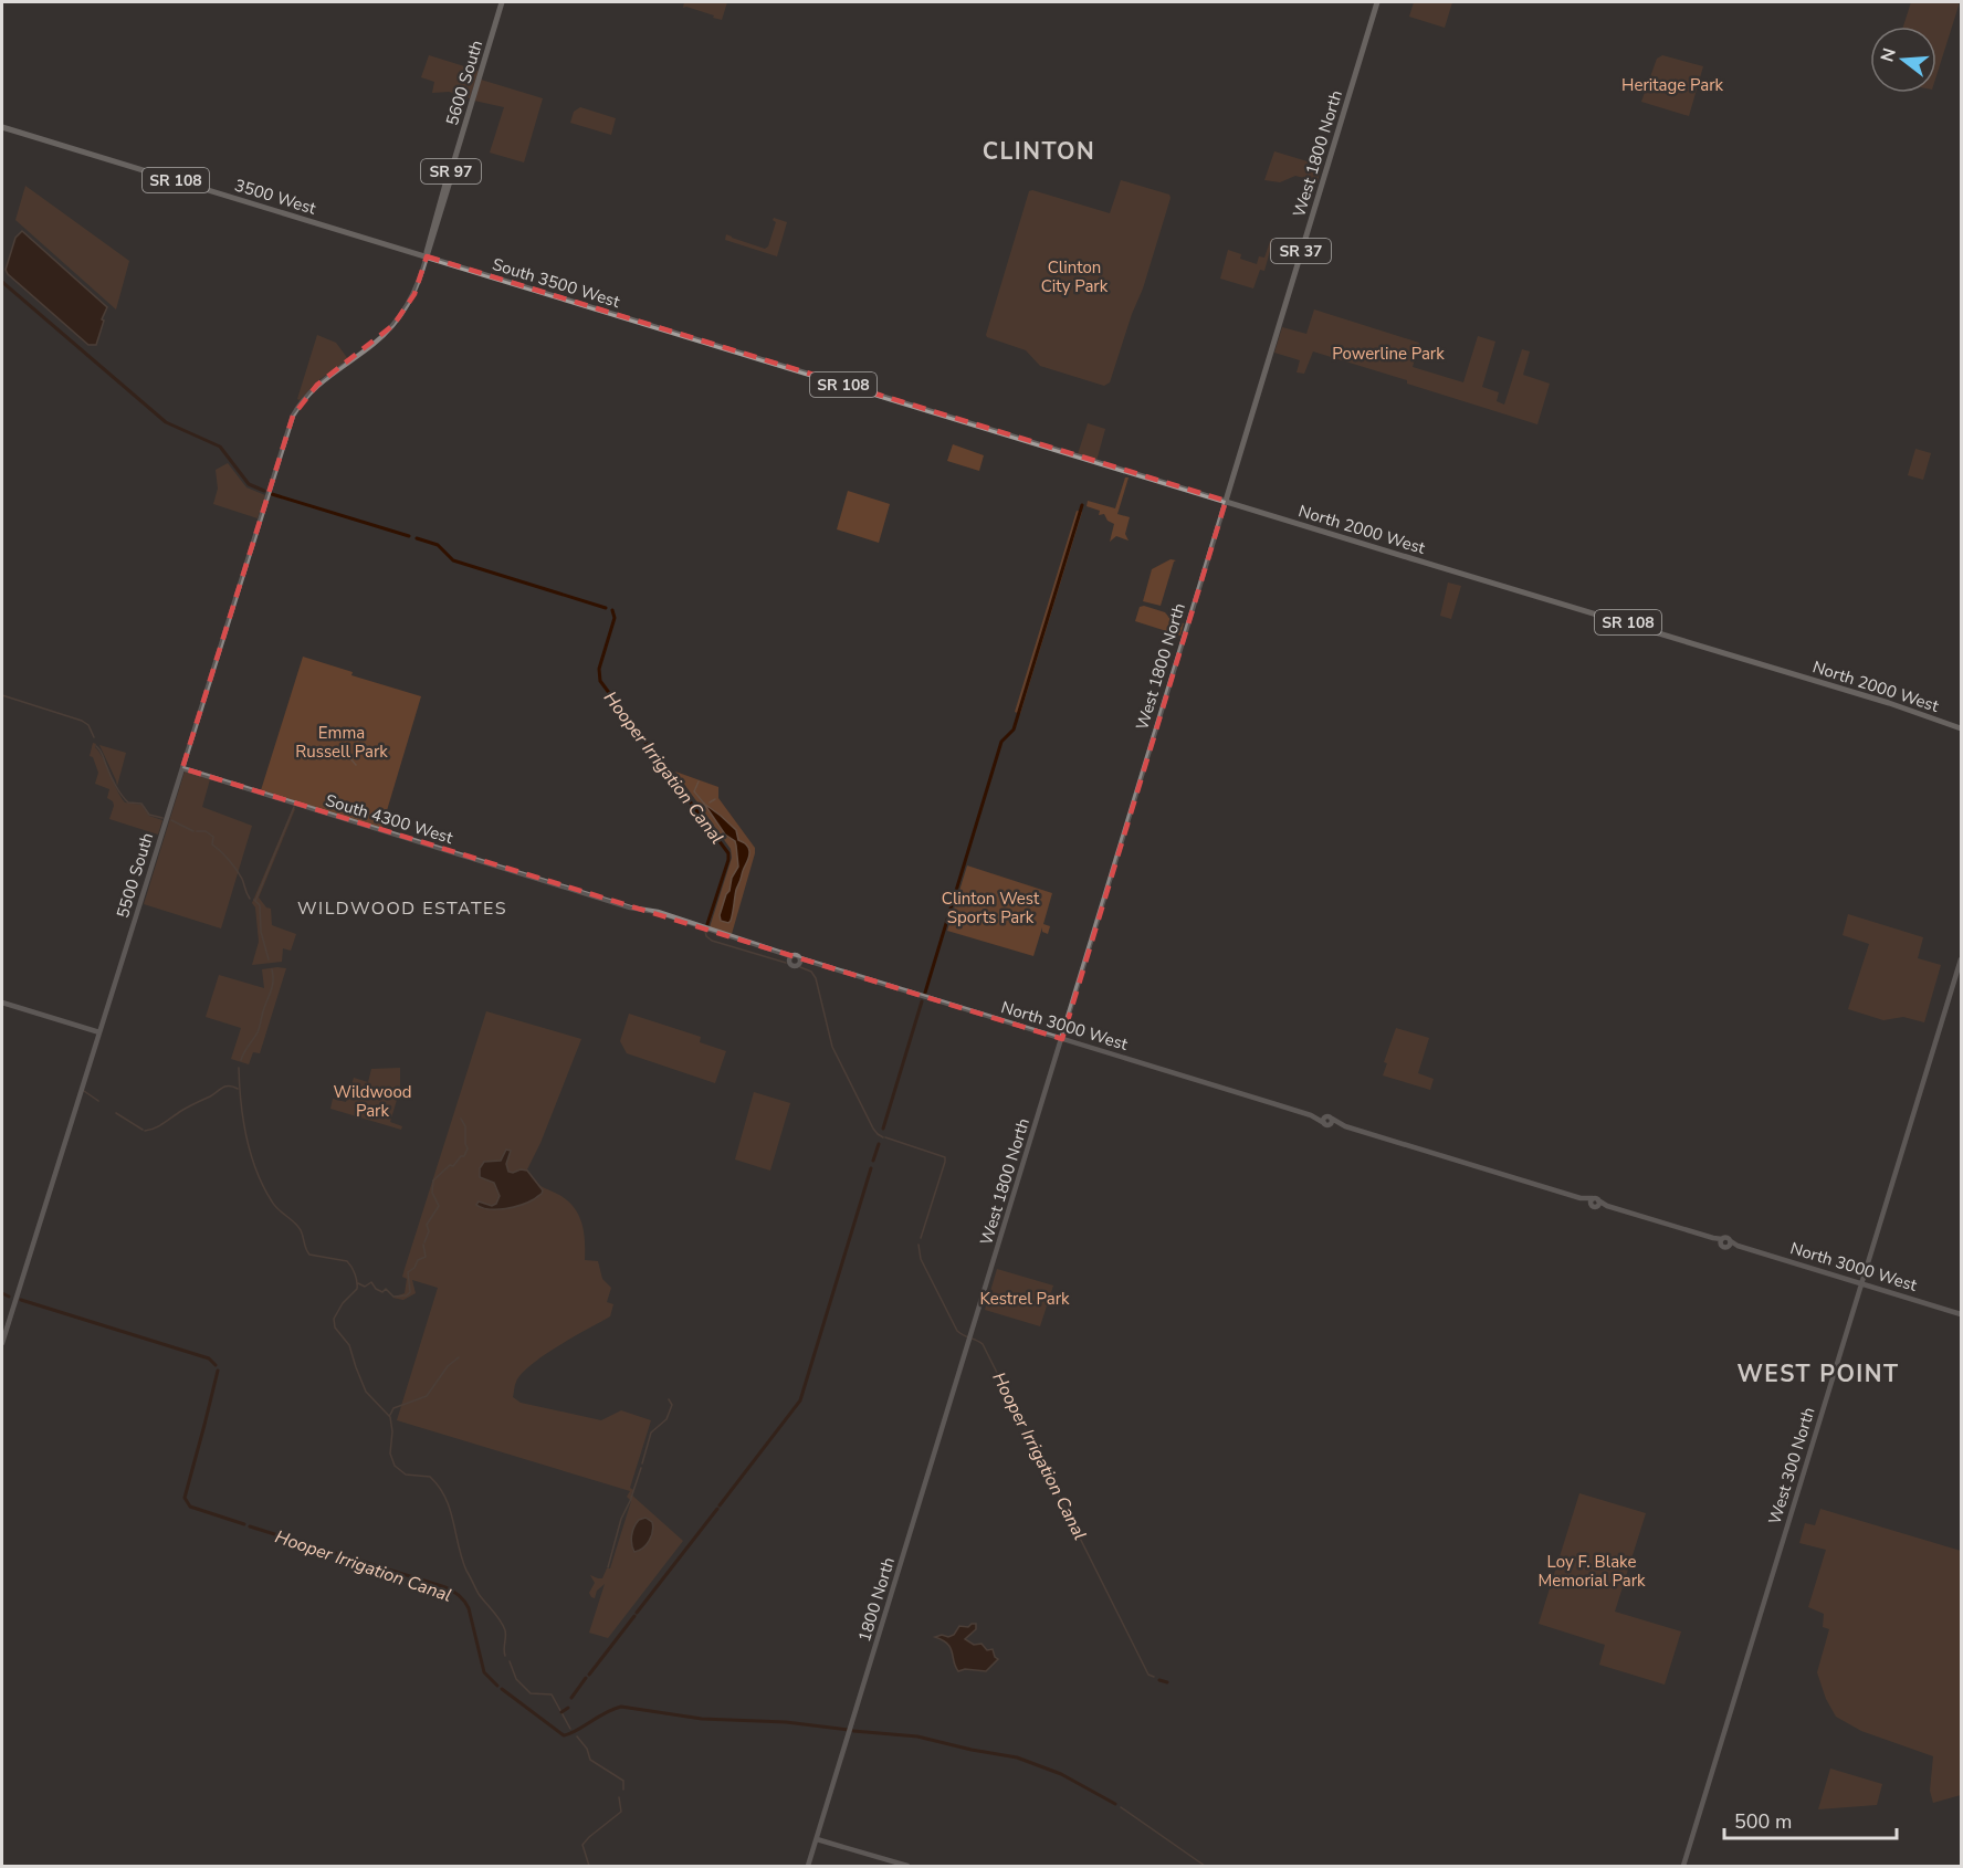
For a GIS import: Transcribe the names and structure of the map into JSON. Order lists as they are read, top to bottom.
{
  "streets": {
    "main road": [
      "5600 South",
      "West 1800 North",
      "SR 97",
      "SR 108",
      "3500 West",
      "SR 37",
      "South 3500 West",
      "North 2000 West",
      "South 4300 West",
      "5500 South",
      "North 3000 West",
      "West 300 North",
      "1800 North"
    ]
  },
  "crossings": [
    ["5600 South", "South 3500 West"],
    ["5600 South", "5500 South"],
    ["West 1800 North", "North 2000 West"],
    ["West 1800 North", "North 3000 West"],
    ["West 1800 North", "1800 North"],
    ["3500 West", "South 3500 West"],
    ["South 3500 West", "North 2000 West"],
    ["South 3500 West", "5500 South"],
    ["South 4300 West", "5500 South"],
    ["North 3000 West", "West 300 North"]
  ],
  "districts": ["CLINTON", "WILDWOOD ESTATES", "WEST POINT"],
  "water": ["Hooper Irrigation Canal"],
  "parks": [
    "Heritage Park",
    "Clinton City Park",
    "Powerline Park",
    "Emma Russell Park",
    "Clinton West Sports Park",
    "Wildwood Park",
    "Kestrel Park",
    "Loy F. Blake Memorial Park"
  ],
  "scale_bar": "500 m",
  "north": "left"
}
